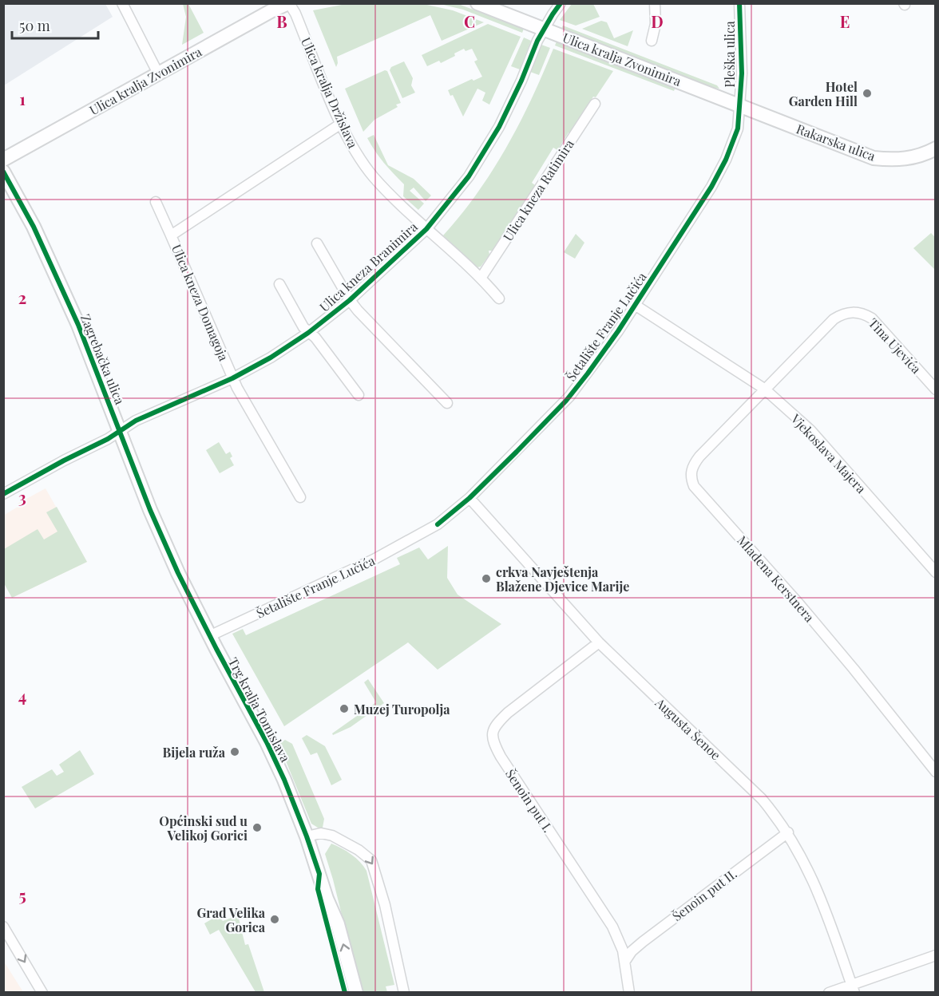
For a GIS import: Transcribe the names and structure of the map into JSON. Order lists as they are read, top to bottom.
{
  "streets": {
    "main road": [
      "Ulica kralja Zvonimira",
      "Rakarska ulica",
      "Zagrebačka ulica",
      "Trg kralja Tomislava"
    ],
    "street": [
      "Pleška ulica",
      "Ulica kralja Držislava",
      "Ulica kneza Ratimira",
      "Ulica kneza Branimira",
      "Ulica kneza Domagoja",
      "Šetalište Franje Lučića",
      "Tina Ujevića",
      "Vjekoslava Majera",
      "Mladena Kerstnera",
      "Augusta Šenoe",
      "Šenoin put I.",
      "Šenoin put II."
    ]
  },
  "crossings": [
    ["Pleška ulica", "Ulica kralja Zvonimira"],
    ["Pleška ulica", "Rakarska ulica"],
    ["Pleška ulica", "Šetalište Franje Lučića"],
    ["Ulica kralja Zvonimira", "Ulica kralja Držislava"],
    ["Ulica kralja Zvonimira", "Rakarska ulica"],
    ["Ulica kralja Zvonimira", "Ulica kneza Branimira"],
    ["Ulica kralja Zvonimira", "Šetalište Franje Lučića"],
    ["Ulica kralja Držislava", "Ulica kneza Ratimira"],
    ["Ulica kralja Držislava", "Ulica kneza Branimira"],
    ["Ulica kralja Držislava", "Ulica kneza Domagoja"],
    ["Rakarska ulica", "Šetalište Franje Lučića"],
    ["Ulica kneza Branimira", "Ulica kneza Domagoja"],
    ["Ulica kneza Branimira", "Zagrebačka ulica"],
    ["Šetalište Franje Lučića", "Zagrebačka ulica"],
    ["Šetalište Franje Lučića", "Vjekoslava Majera"],
    ["Šetalište Franje Lučića", "Trg kralja Tomislava"],
    ["Šetalište Franje Lučića", "Augusta Šenoe"],
    ["Tina Ujevića", "Vjekoslava Majera"],
    ["Tina Ujevića", "Mladena Kerstnera"],
    ["Zagrebačka ulica", "Trg kralja Tomislava"],
    ["Vjekoslava Majera", "Mladena Kerstnera"],
    ["Augusta Šenoe", "Šenoin put I."],
    ["Augusta Šenoe", "Šenoin put II."],
    ["Šenoin put I.", "Šenoin put II."]
  ],
  "one_way": ["Trg kralja Tomislava"],
  "places": [
    "Hotel Garden Hill",
    "crkva Navještenja Blažene Djevice Marije",
    "Muzej Turopolja",
    "Bijela ruža",
    "Općinski sud u Velikoj Gorici",
    "Grad Velika Gorica"
  ],
  "scale_bar": "50 m",
  "grid": {
    "columns": [
      "B",
      "C",
      "D",
      "E"
    ],
    "rows": [
      "1",
      "2",
      "3",
      "4",
      "5"
    ]
  }
}
